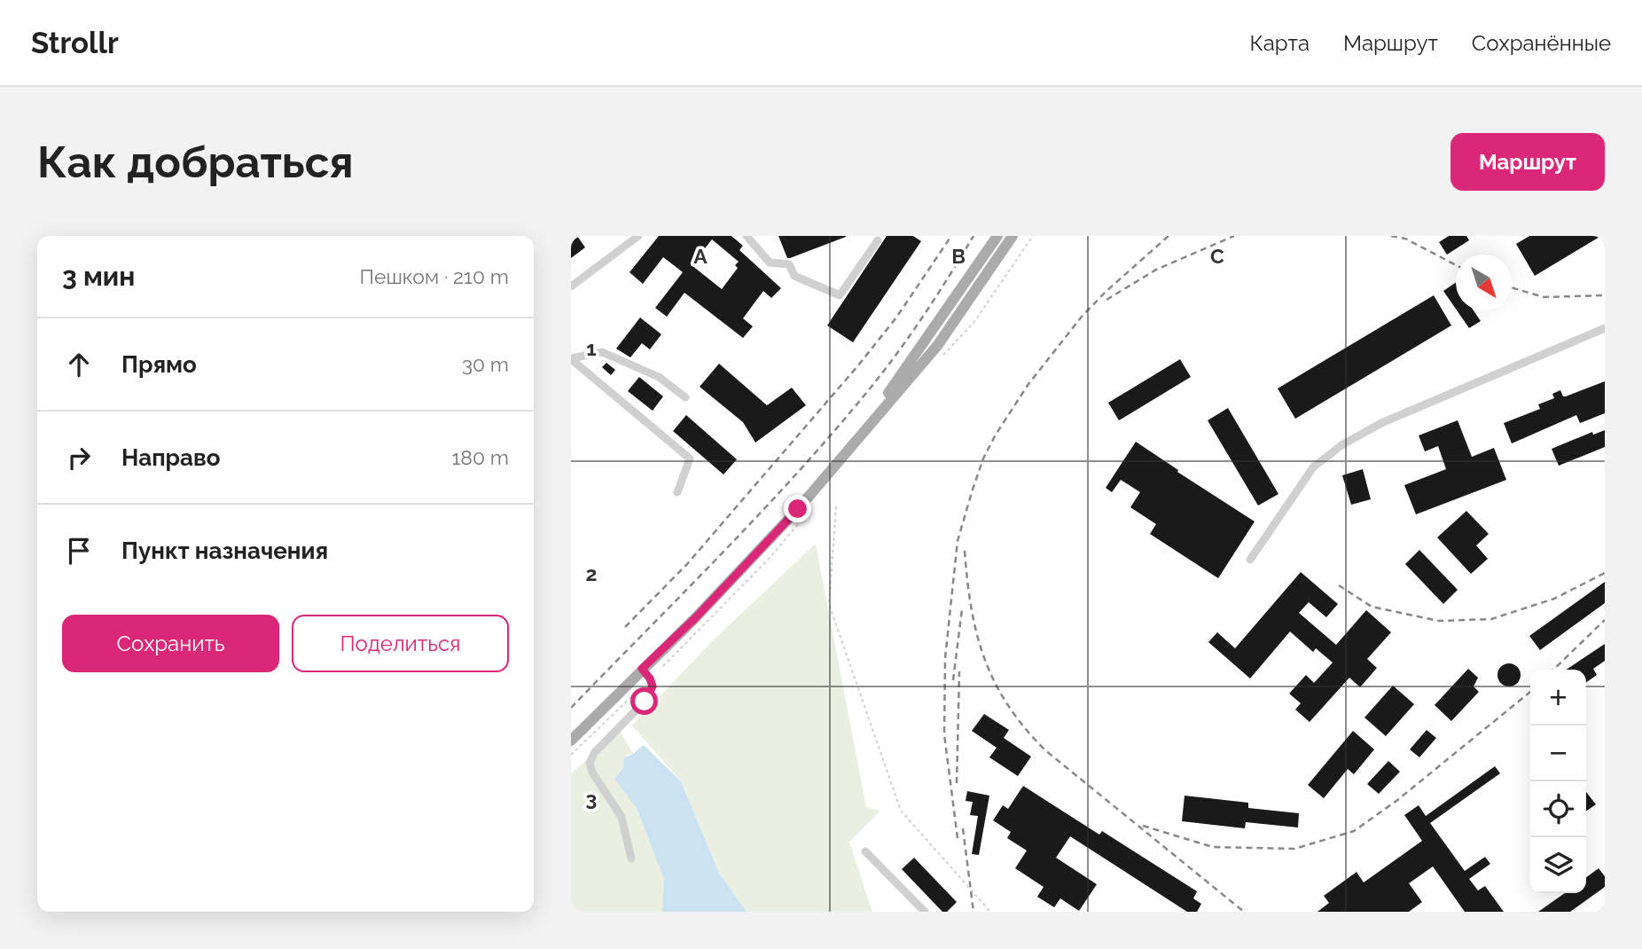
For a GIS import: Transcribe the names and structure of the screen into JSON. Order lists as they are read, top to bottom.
{
  "north": "bottom right",
  "page": {
    "header": "Strollr",
    "nav": ["Карта", "Маршрут", "Сохранённые"],
    "buttons": [
      "Маршрут",
      ["Сохранить", "Поделиться"]
    ],
    "title": "Как добраться",
    "heading": ["3 мин", "Пешком · 210 m"],
    "list": [
      ["Прямо", "30 m"],
      ["Направо", "180 m"],
      "Пункт назначения"
    ],
    "map_buttons": ["+", "−"]
  },
  "grid": {
    "columns": ["A", "B", "C"],
    "rows": ["1", "2", "3"]
  }
}
